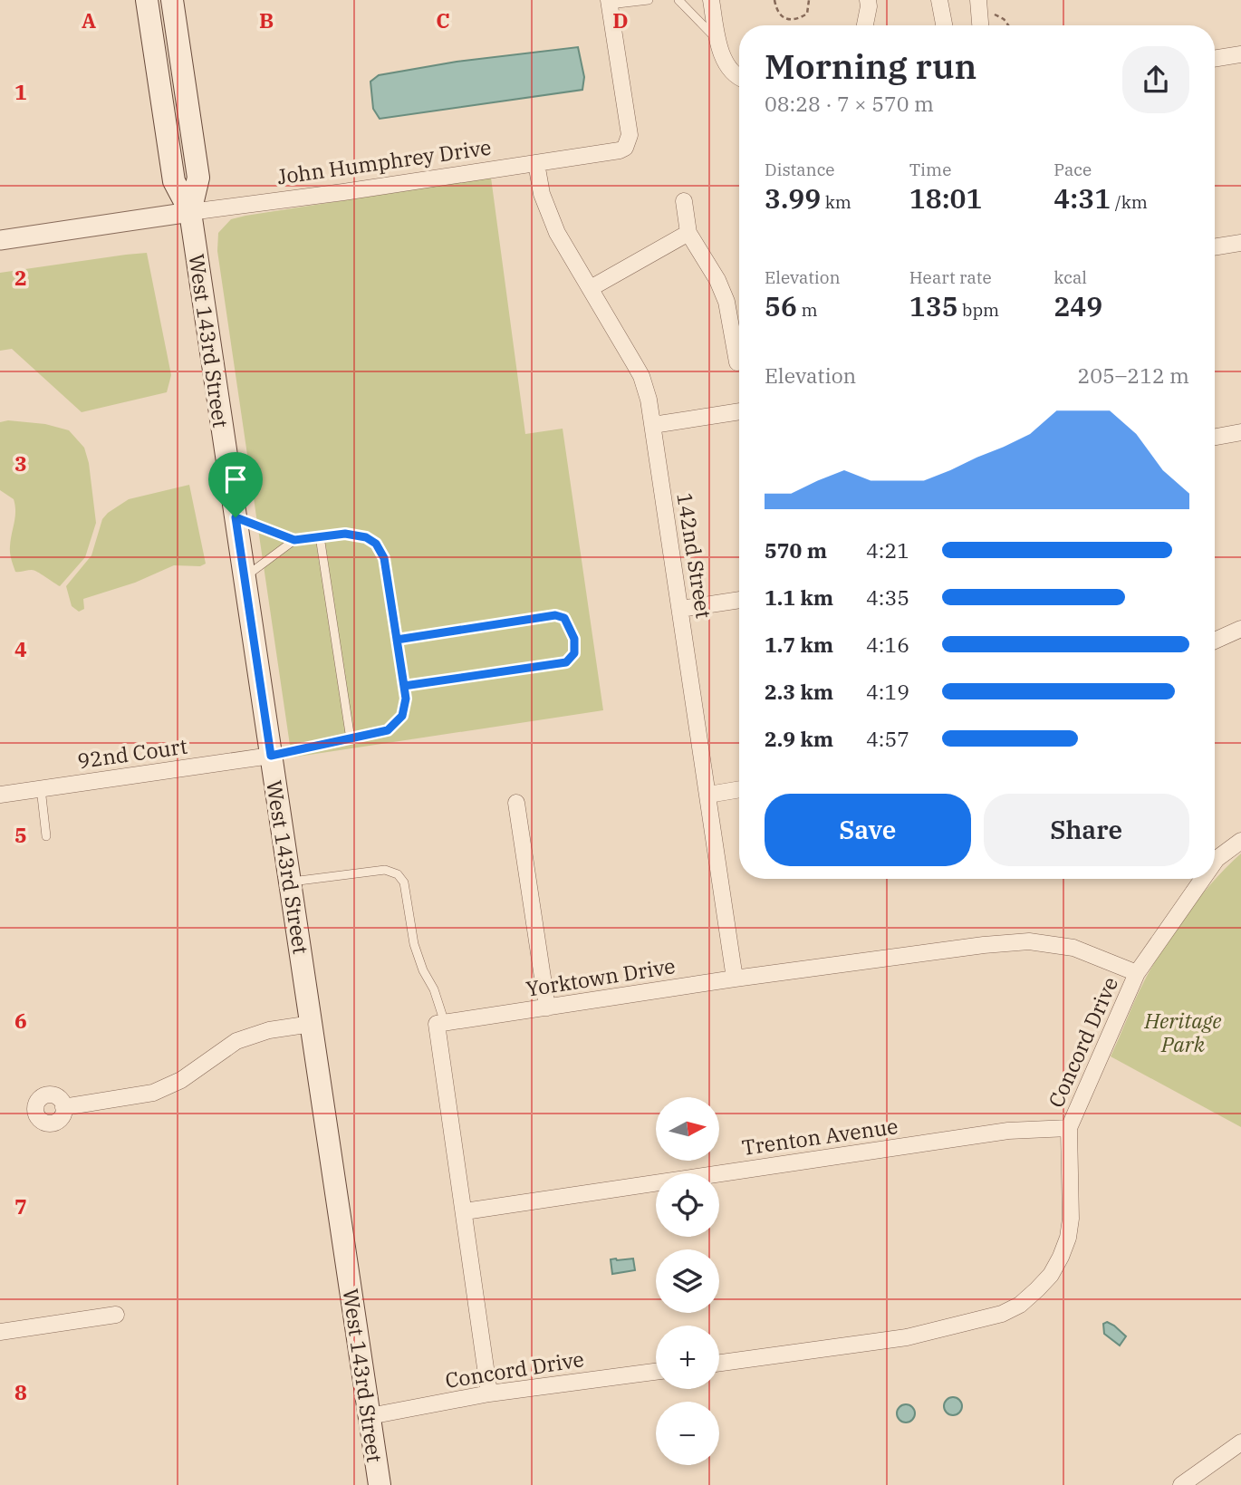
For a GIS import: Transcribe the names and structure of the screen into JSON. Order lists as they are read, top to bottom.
{
  "streets": {
    "main road": ["West 143rd Street"],
    "street": [
      "John Humphrey Drive",
      "142nd Street",
      "92nd Court",
      "Yorktown Drive",
      "Concord Drive",
      "Trenton Avenue"
    ]
  },
  "crossings": [
    ["John Humphrey Drive", "West 143rd Street"],
    ["John Humphrey Drive", "142nd Street"],
    ["West 143rd Street", "92nd Court"],
    ["West 143rd Street", "Concord Drive"],
    ["142nd Street", "Yorktown Drive"],
    ["Yorktown Drive", "Concord Drive"],
    ["Concord Drive", "Trenton Avenue"]
  ],
  "parks": ["Heritage Park"],
  "north": "right",
  "page": {
    "heading": ["Morning run", "08:28 · 7 × 570 m"],
    "stats": [
      ["Distance", "3.99 km"],
      ["Time", "18:01"],
      ["Pace", "4:31 /km"],
      ["Elevation", "56 m"],
      ["Heart rate", "135 bpm"],
      ["kcal", "249"]
    ],
    "chart": ["Elevation", "205–212 m"],
    "list": [
      {
        "name": "570 m",
        "note": "4:21"
      },
      {
        "name": "1.1 km",
        "note": "4:35"
      },
      {
        "name": "1.7 km",
        "note": "4:16"
      },
      {
        "name": "2.3 km",
        "note": "4:19"
      },
      {
        "name": "2.9 km",
        "note": "4:57"
      }
    ],
    "buttons": ["Save", "Share"],
    "map_buttons": ["+", "−"]
  },
  "grid": {
    "columns": [
      "A",
      "B",
      "C",
      "D"
    ],
    "rows": [
      "1",
      "2",
      "3",
      "4",
      "5",
      "6",
      "7",
      "8"
    ]
  }
}
